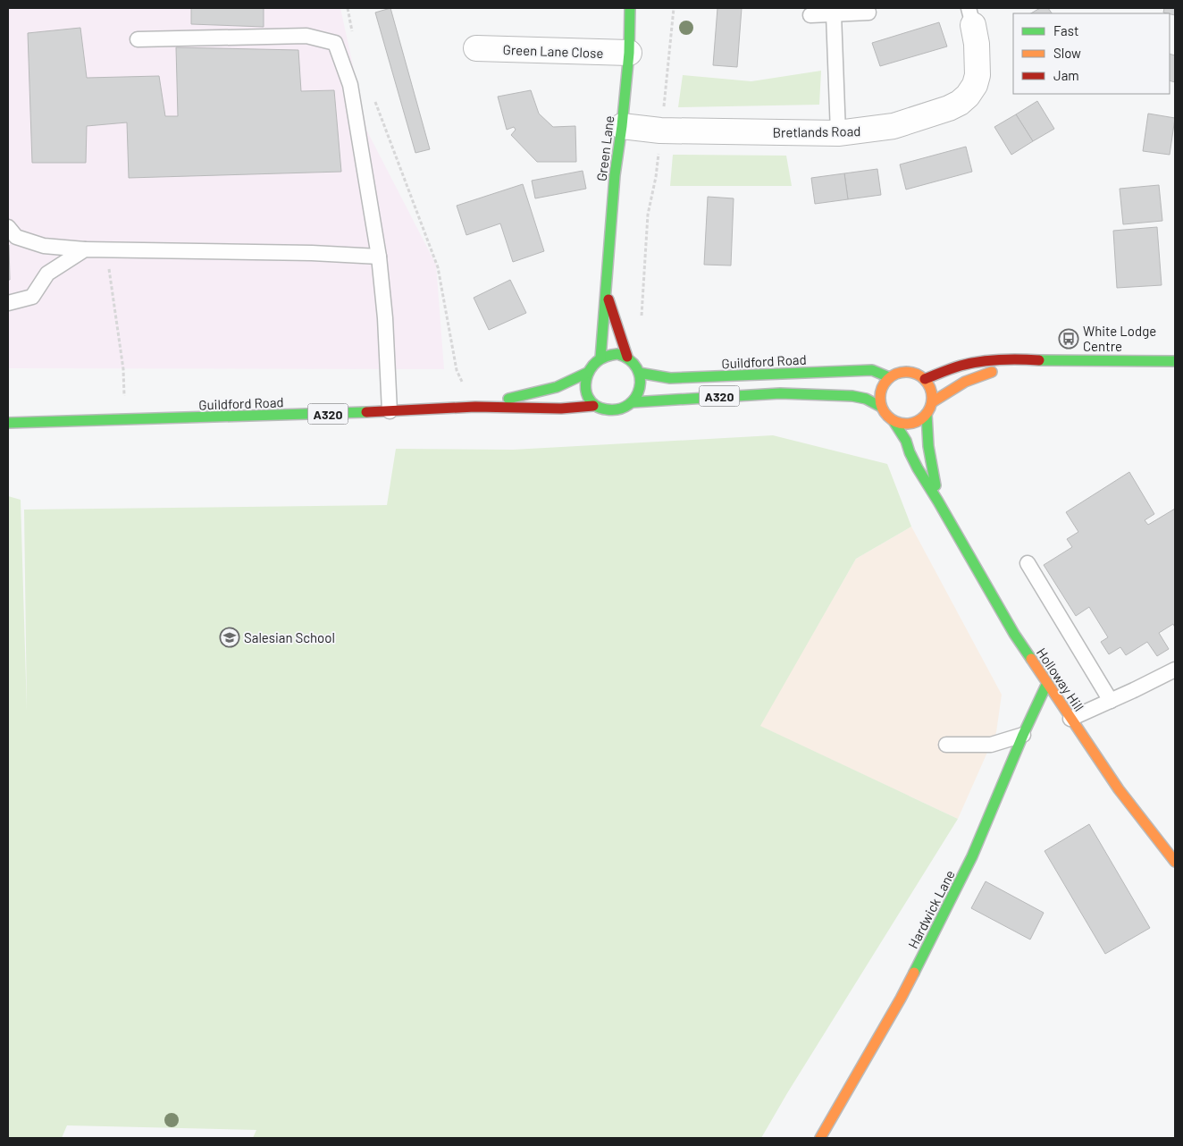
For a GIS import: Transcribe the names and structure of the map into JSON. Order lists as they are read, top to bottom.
{
  "streets": {
    "main road": [
      "Green Lane",
      "Guildford Road",
      "A320",
      "Holloway Hill",
      "Hardwick Lane"
    ],
    "street": ["Green Lane Close", "Bretlands Road"]
  },
  "crossings": [
    ["Green Lane Close", "Green Lane"],
    ["Bretlands Road", "Green Lane"],
    ["Green Lane", "Guildford Road"],
    ["Green Lane", "A320"],
    ["Guildford Road", "A320"],
    ["Guildford Road", "Holloway Hill"],
    ["A320", "Holloway Hill"],
    ["Holloway Hill", "Hardwick Lane"]
  ],
  "places": {
    "bus stop": ["White Lodge Centre"],
    "school or university": ["Salesian School"]
  },
  "legend": ["Fast", "Slow", "Jam"]
}
